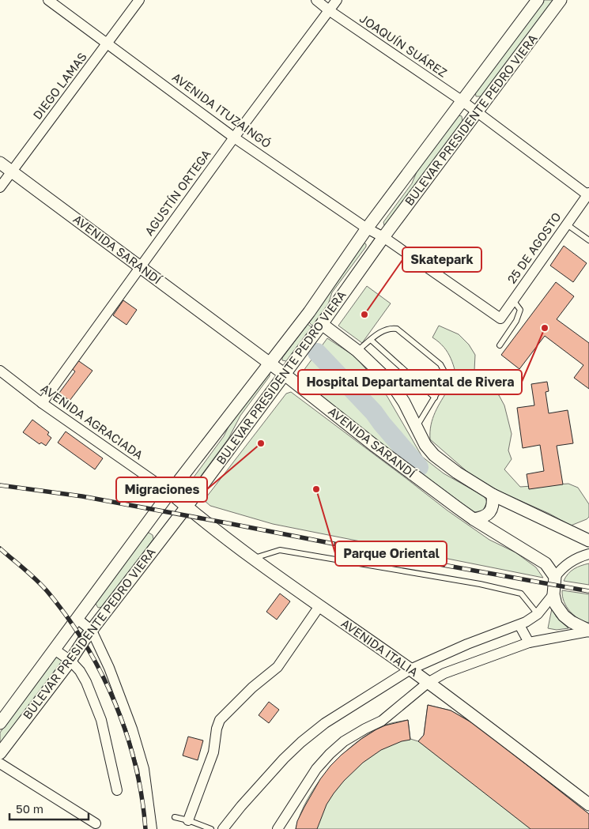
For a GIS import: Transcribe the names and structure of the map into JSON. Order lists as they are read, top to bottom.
{
  "streets": {
    "street": [
      "JOAQUÍN SUÁREZ",
      "DIEGO LAMAS",
      "AVENIDA ITUZAINGÓ",
      "BULEVAR PRESIDENTE PEDRO VIERA",
      "AGUSTÍN ORTEGA",
      "25 DE AGOSTO",
      "AVENIDA SARANDÍ",
      "AVENIDA AGRACIADA",
      "AVENIDA ITALIA"
    ]
  },
  "crossings": [
    ["JOAQUÍN SUÁREZ", "BULEVAR PRESIDENTE PEDRO VIERA"],
    ["JOAQUÍN SUÁREZ", "AGUSTÍN ORTEGA"],
    ["JOAQUÍN SUÁREZ", "25 DE AGOSTO"],
    ["DIEGO LAMAS", "AVENIDA ITUZAINGÓ"],
    ["DIEGO LAMAS", "AVENIDA SARANDÍ"],
    ["AVENIDA ITUZAINGÓ", "BULEVAR PRESIDENTE PEDRO VIERA"],
    ["AVENIDA ITUZAINGÓ", "AGUSTÍN ORTEGA"],
    ["AVENIDA ITUZAINGÓ", "25 DE AGOSTO"],
    ["BULEVAR PRESIDENTE PEDRO VIERA", "AVENIDA SARANDÍ"],
    ["BULEVAR PRESIDENTE PEDRO VIERA", "AVENIDA AGRACIADA"],
    ["BULEVAR PRESIDENTE PEDRO VIERA", "AVENIDA ITALIA"],
    ["AGUSTÍN ORTEGA", "AVENIDA SARANDÍ"],
    ["AGUSTÍN ORTEGA", "AVENIDA AGRACIADA"],
    ["AVENIDA AGRACIADA", "AVENIDA ITALIA"]
  ],
  "places": [
    "Skatepark",
    "Hospital Departamental de Rivera",
    "Migraciones",
    "Parque Oriental"
  ],
  "scale_bar": "50 m"
}
